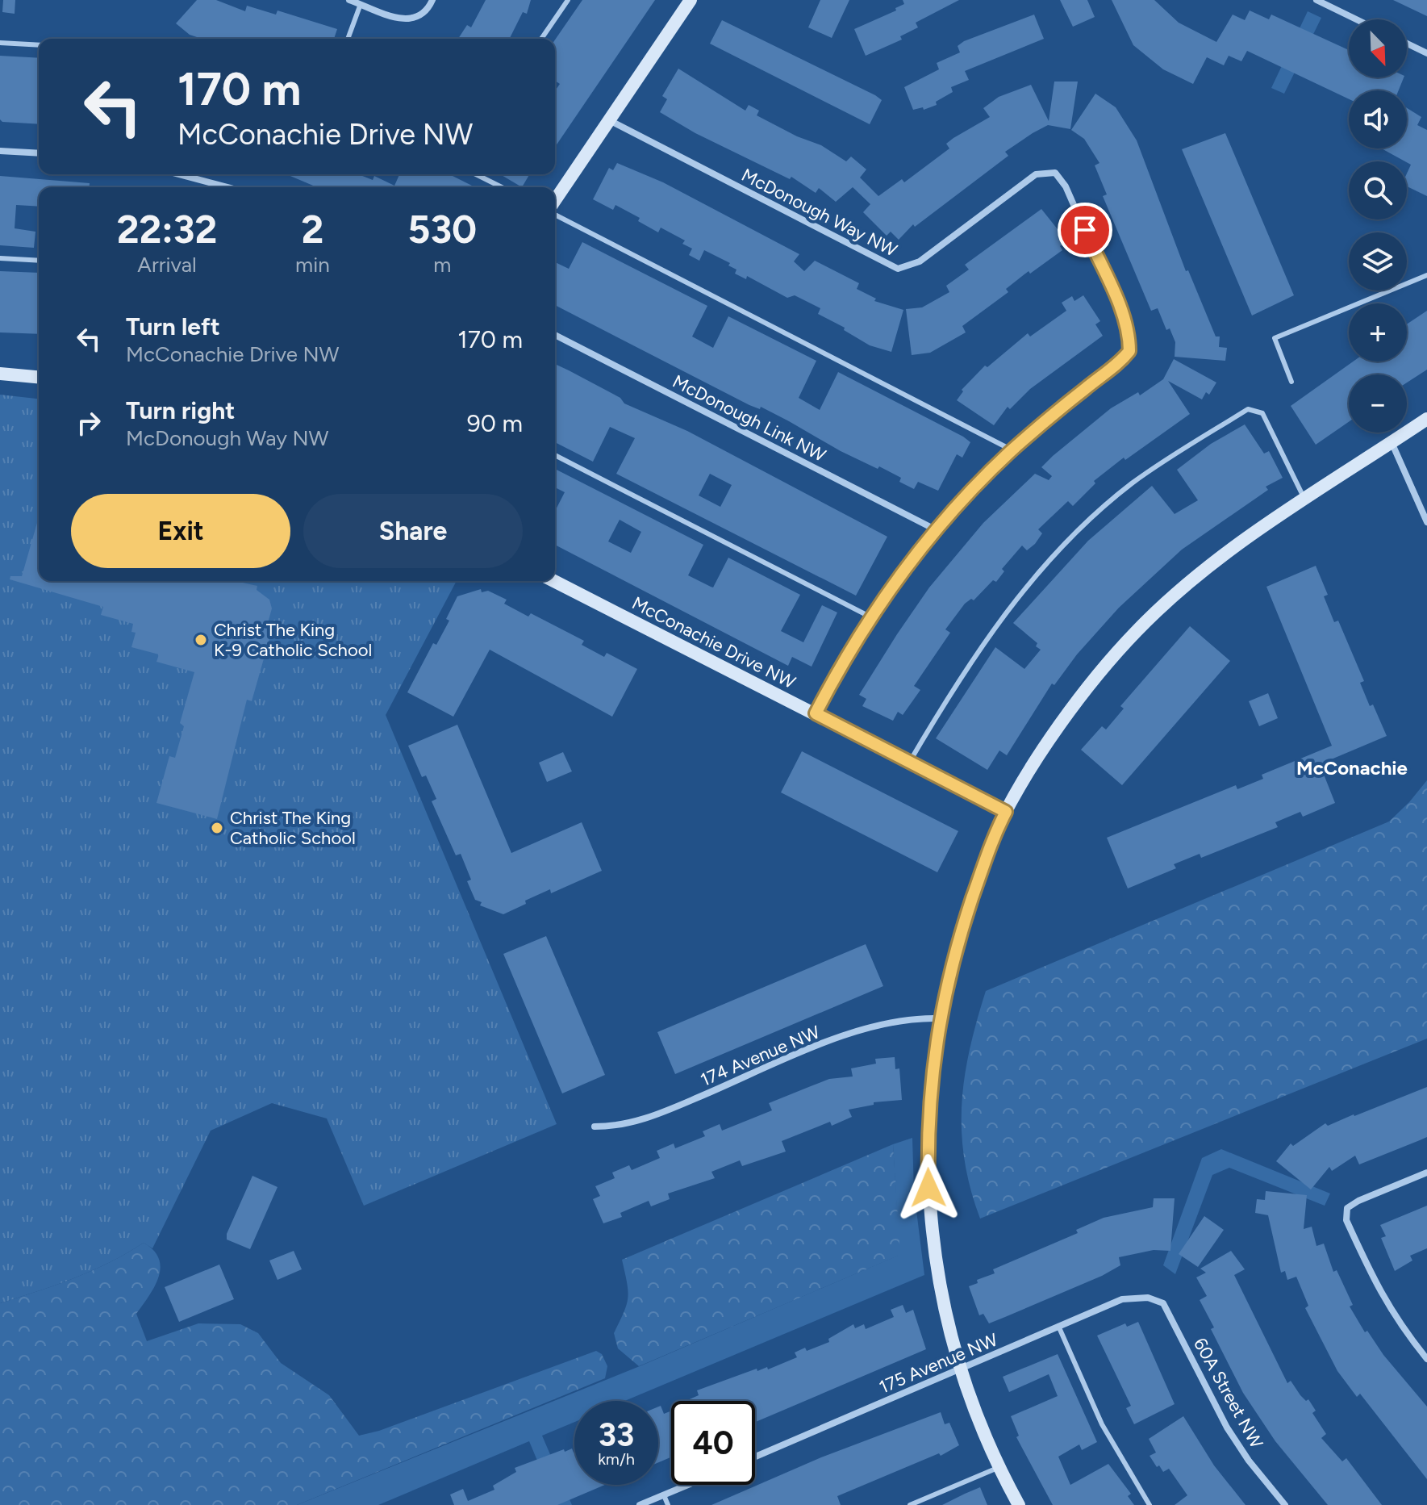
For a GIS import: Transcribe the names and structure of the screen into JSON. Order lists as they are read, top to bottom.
{
  "streets": {
    "street": [
      "McDonough Way NW",
      "McDonough Link NW",
      "McConachie Drive NW",
      "174 Avenue NW",
      "175 Avenue NW",
      "60A Street NW"
    ]
  },
  "crossings": [
    ["McDonough Way NW", "McDonough Link NW"],
    ["McDonough Way NW", "McConachie Drive NW"],
    ["175 Avenue NW", "60A Street NW"]
  ],
  "districts": ["McConachie"],
  "places": ["Christ The King K-9 Catholic School", "Christ The King Catholic School"],
  "north": "bottom right",
  "page": {
    "map_buttons": ["+", "−"],
    "turn": ["170 m", "McConachie Drive NW"],
    "eta": [
      "22:32",
      "Arrival",
      "2",
      "min",
      "530",
      "m"
    ],
    "list": [
      {
        "name": "Turn left",
        "note": "McConachie Drive NW",
        "value": "170 m"
      },
      {
        "name": "Turn right",
        "note": "McDonough Way NW",
        "value": "90 m"
      }
    ],
    "buttons": ["Exit", "Share"],
    "speed": "33 km/h",
    "limit": "40"
  }
}
